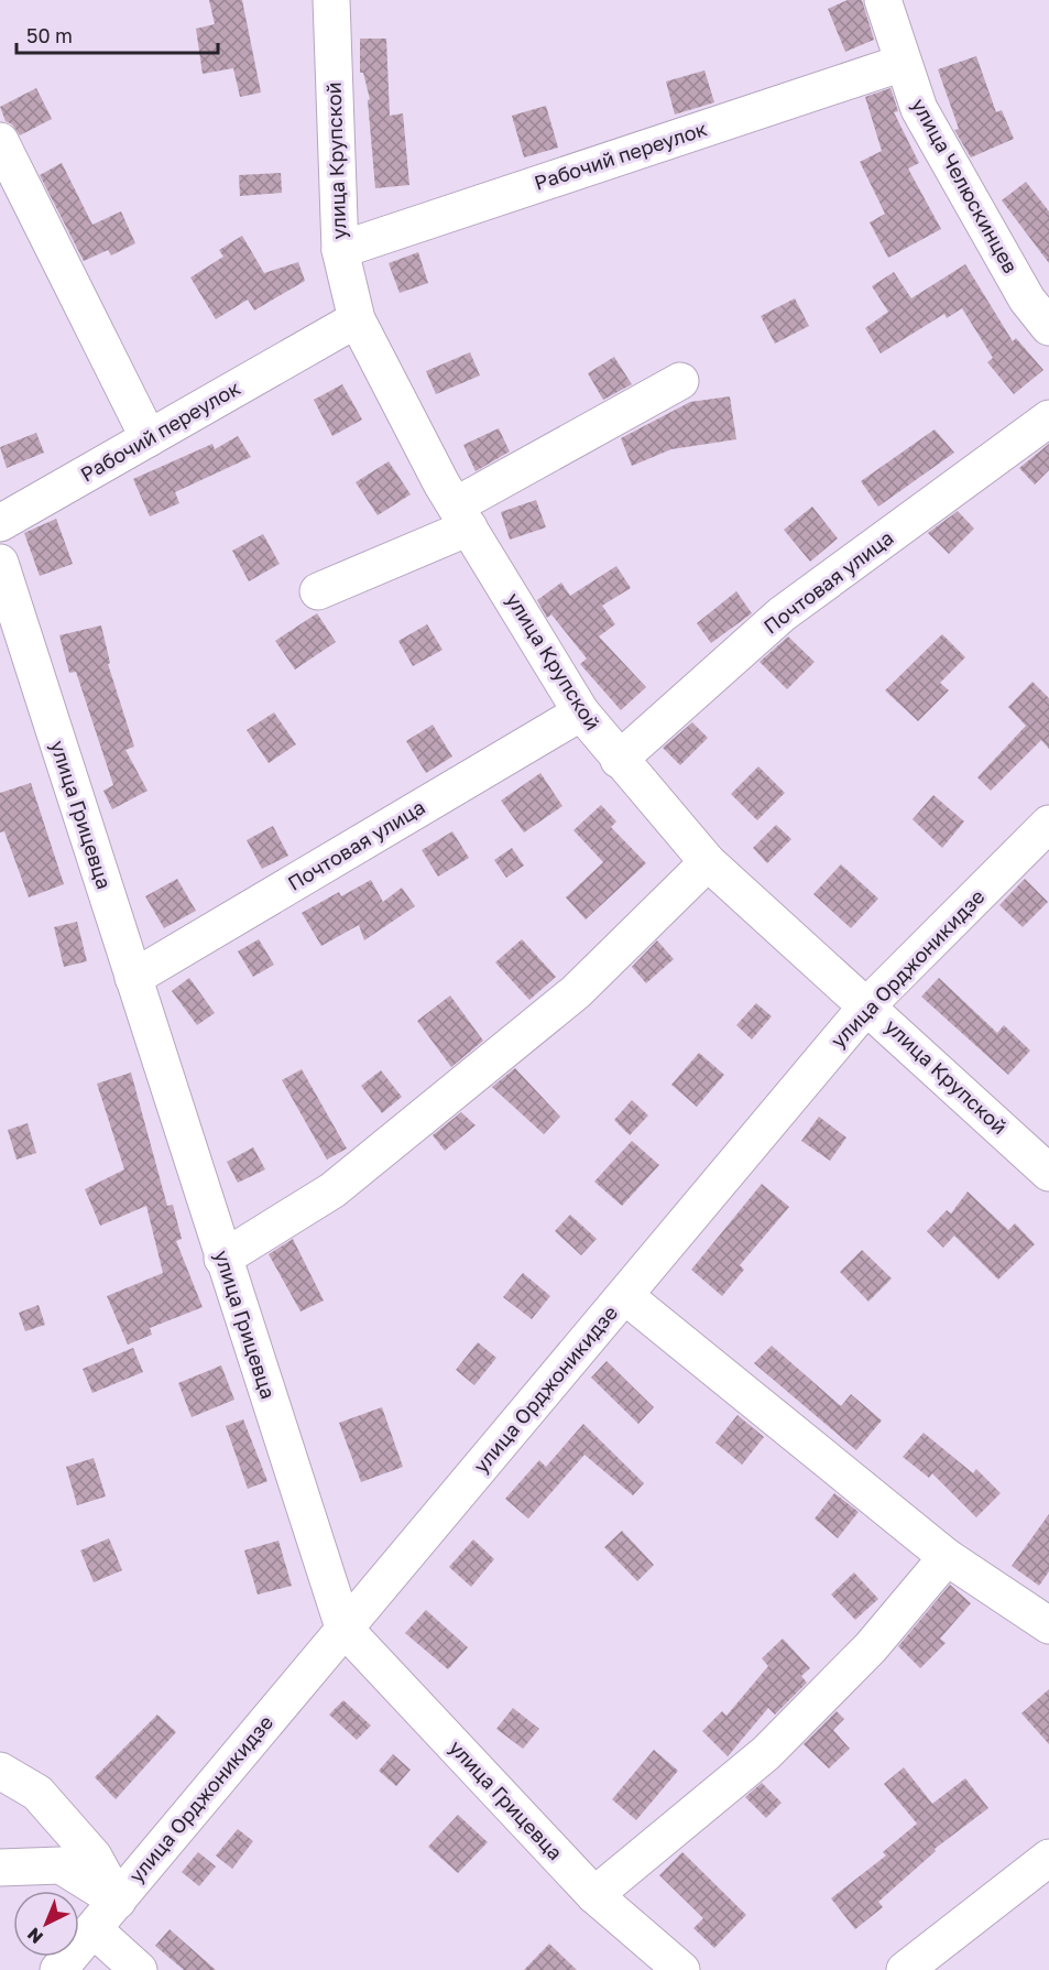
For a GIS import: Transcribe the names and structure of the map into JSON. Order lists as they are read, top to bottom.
{
  "streets": {
    "street": [
      "Рабочий переулок",
      "улица Крупской",
      "улица Челюскинцев",
      "Почтовая улица",
      "улица Грицевца",
      "улица Орджоникидзе"
    ]
  },
  "crossings": [
    ["Рабочий переулок", "улица Крупской"],
    ["Рабочий переулок", "улица Челюскинцев"],
    ["улица Крупской", "Почтовая улица"],
    ["улица Крупской", "улица Орджоникидзе"],
    ["Почтовая улица", "улица Грицевца"],
    ["улица Грицевца", "улица Орджоникидзе"]
  ],
  "scale_bar": "50 m",
  "north": "bottom left"
}
